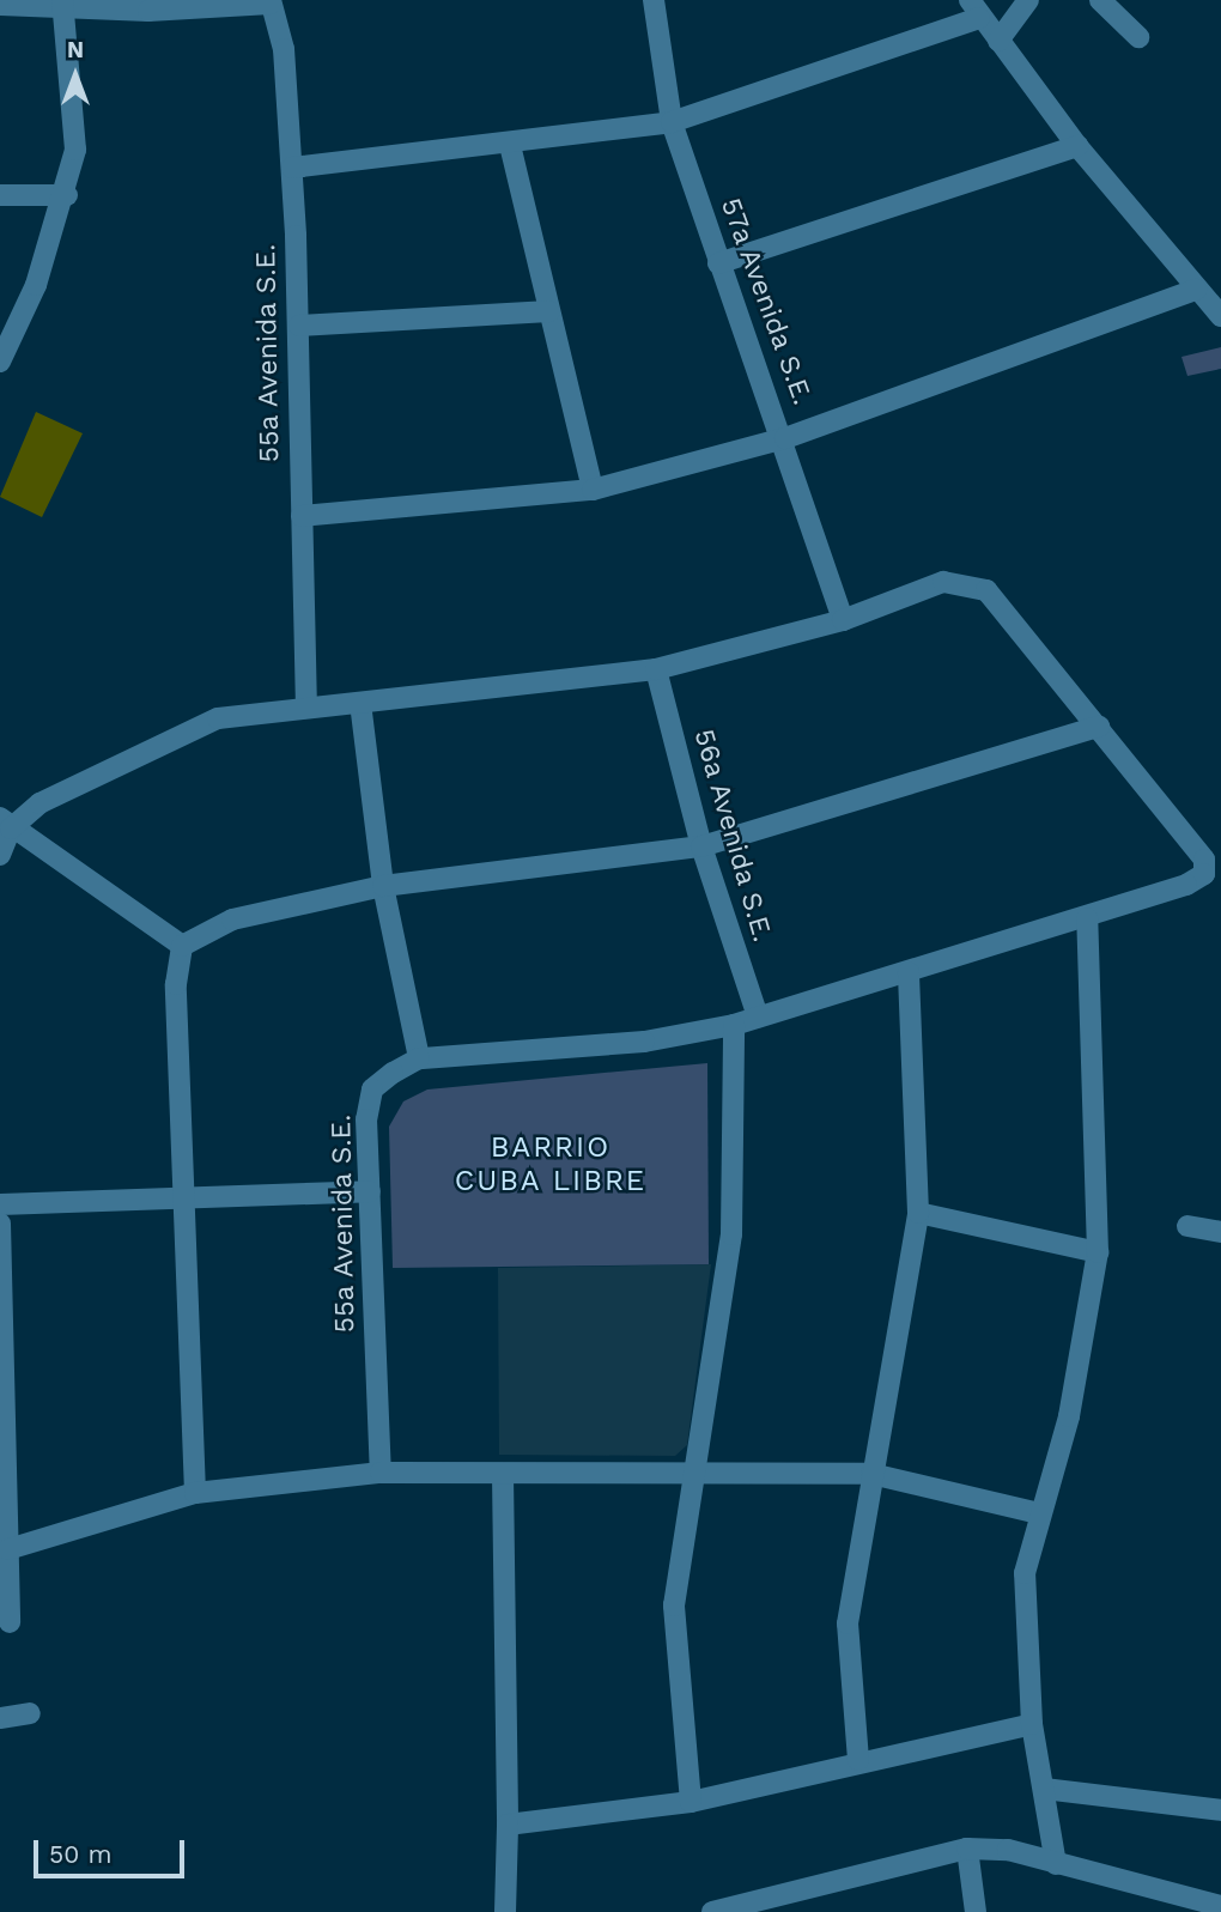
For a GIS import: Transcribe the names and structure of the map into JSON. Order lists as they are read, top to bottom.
{
  "streets": {
    "street": ["57a Avenida S.E.", "55a Avenida S.E.", "56a Avenida S.E."]
  },
  "districts": ["BARRIO CUBA LIBRE"],
  "scale_bar": "50 m",
  "north": "top"
}
